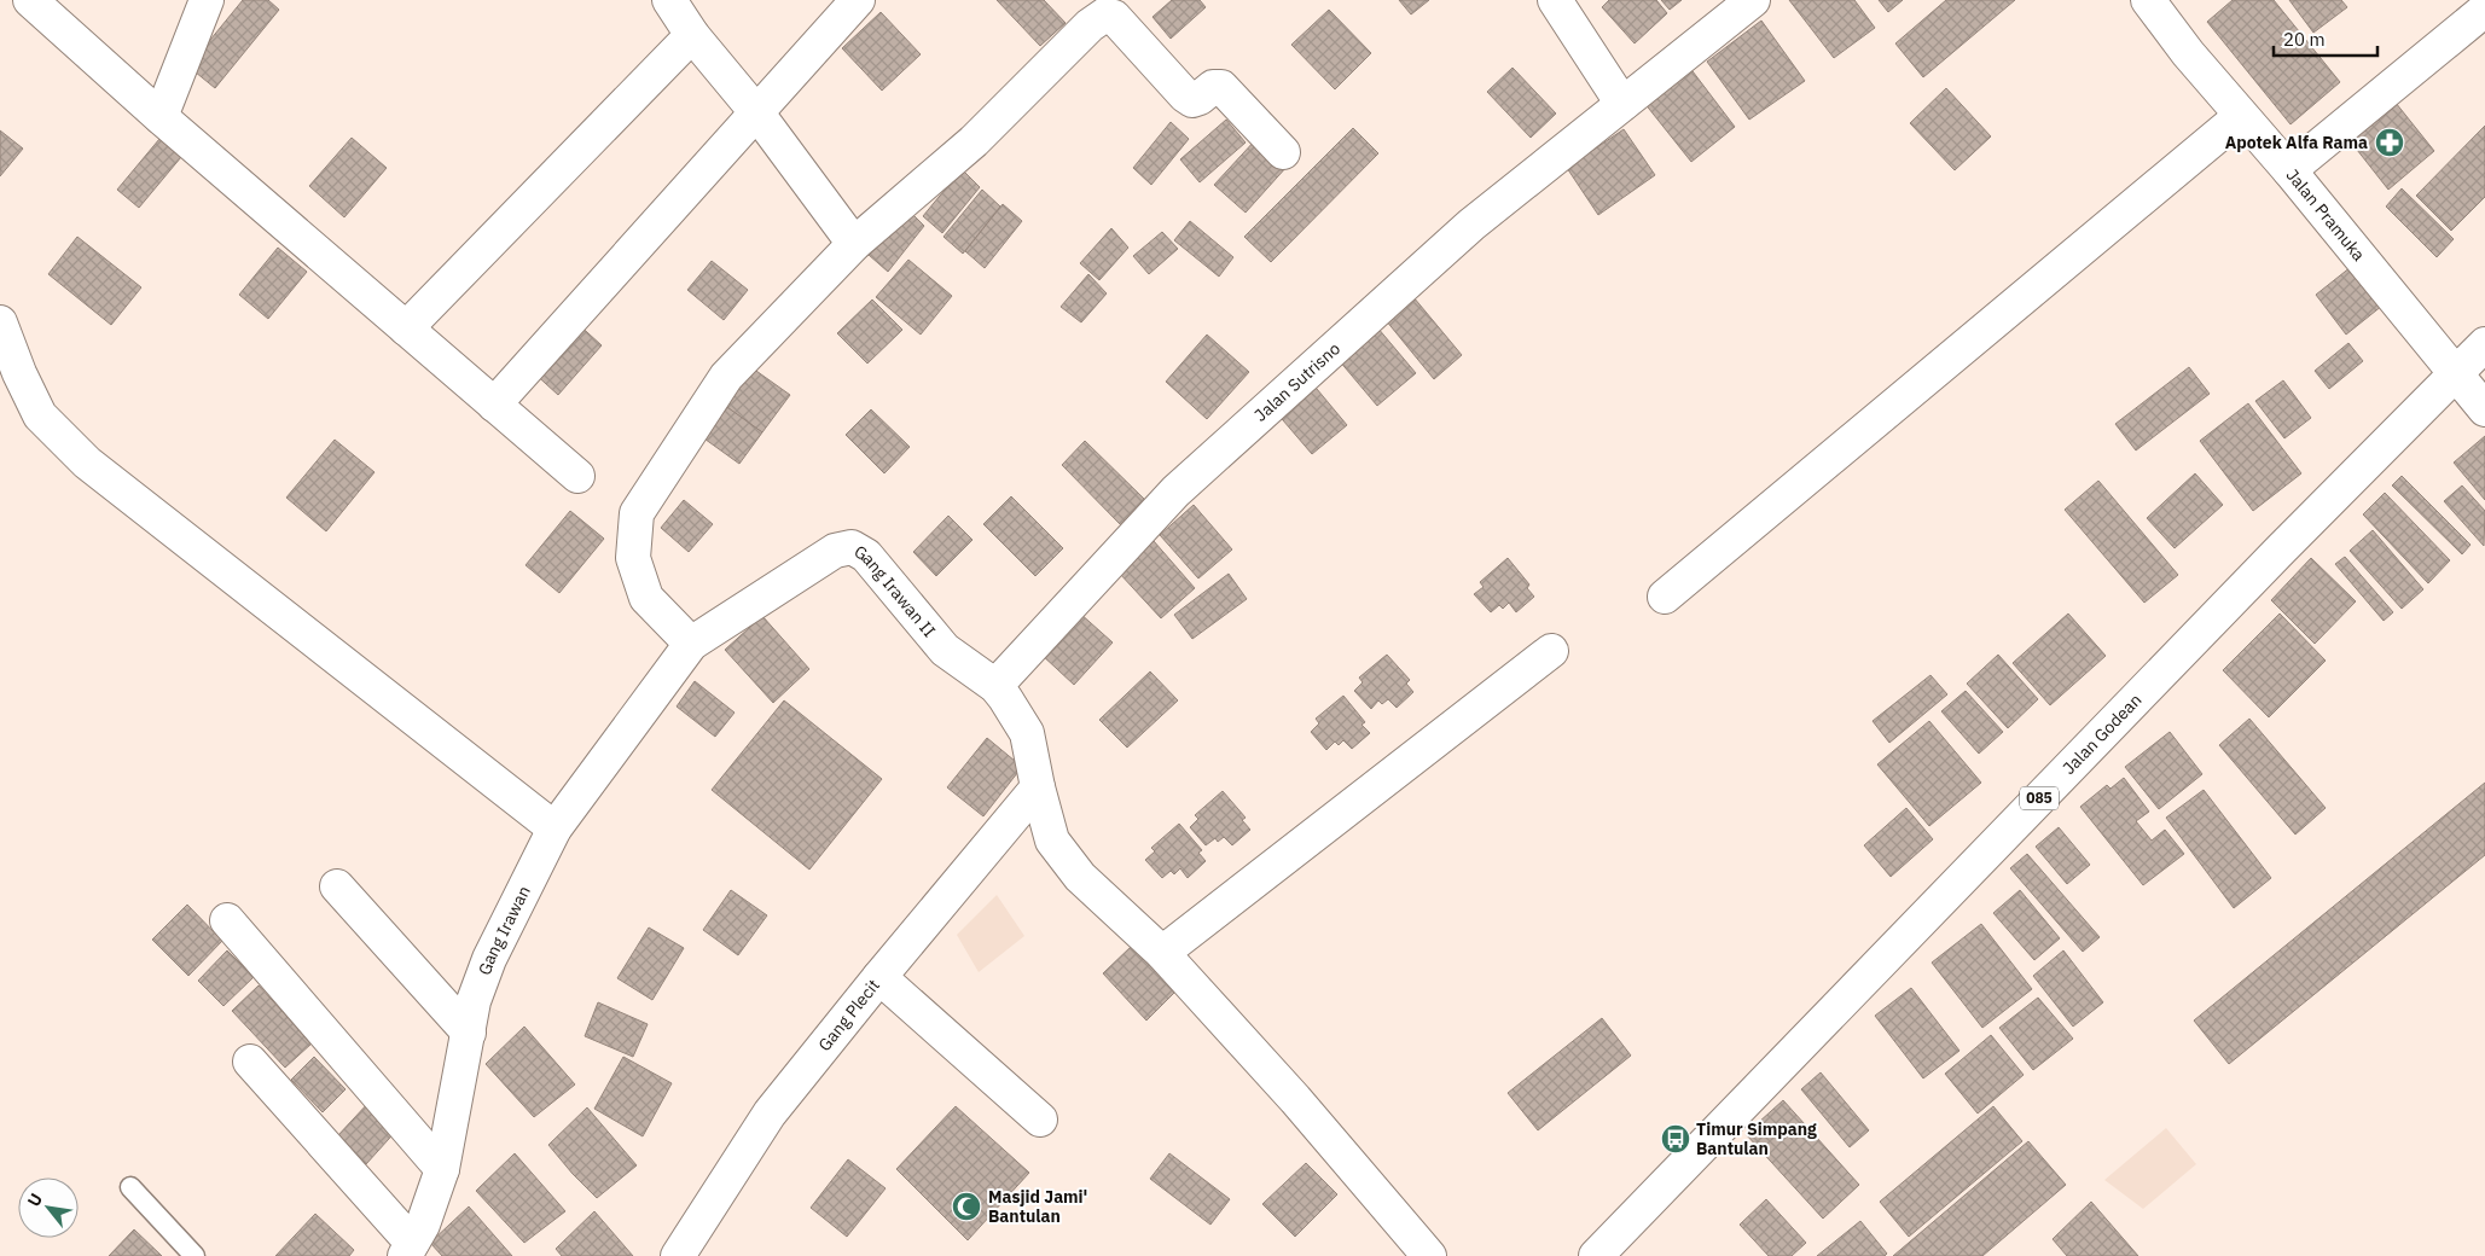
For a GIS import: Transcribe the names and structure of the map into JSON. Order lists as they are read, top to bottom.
{
  "streets": {
    "street": [
      "Jalan Pramuka",
      "Jalan Sutrisno",
      "Gang Irawan II",
      "Jalan Godean",
      "085",
      "Gang Irawan",
      "Gang Plecit"
    ]
  },
  "crossings": [
    ["Jalan Pramuka", "Jalan Godean"],
    ["Jalan Sutrisno", "Gang Irawan II"],
    ["Gang Irawan II", "Gang Irawan"],
    ["Gang Irawan II", "Gang Plecit"]
  ],
  "places": {
    "pharmacy": ["Apotek Alfa Rama"],
    "bus stop": ["Timur Simpang Bantulan"],
    "mosque": ["Masjid Jami' Bantulan"]
  },
  "scale_bar": "20 m",
  "north": "top left"
}
